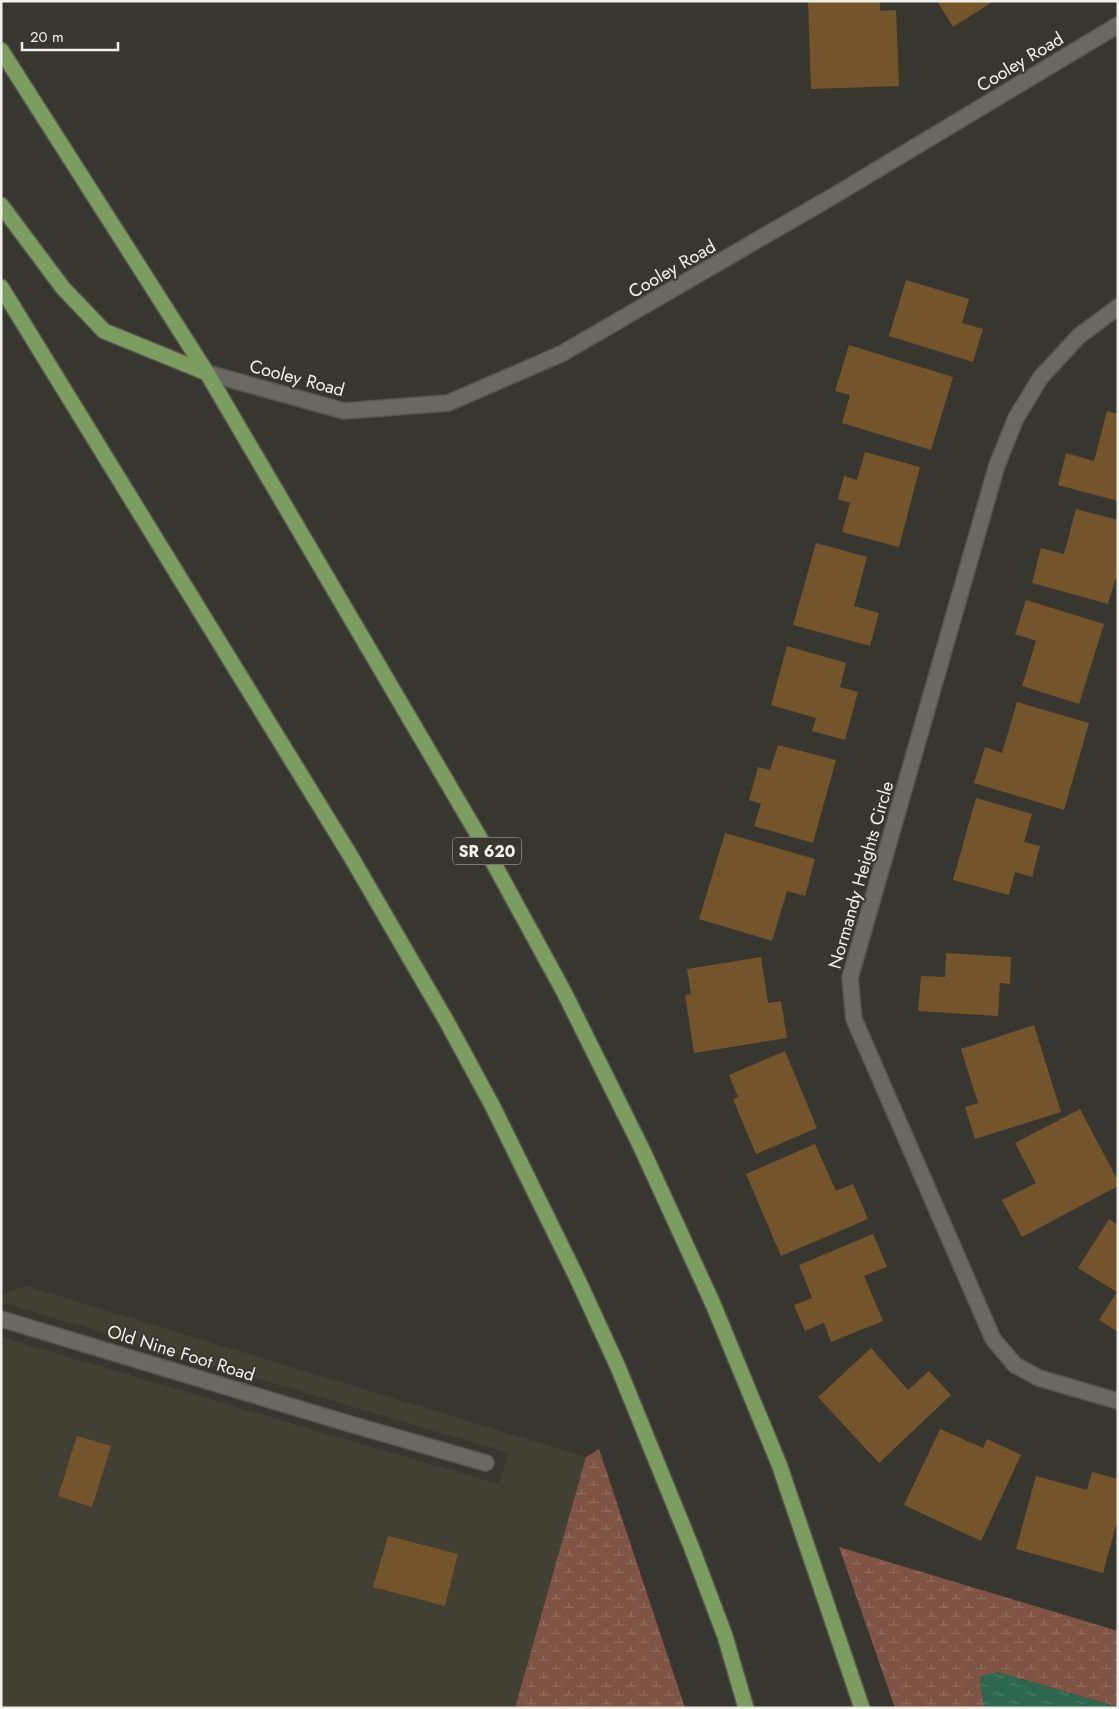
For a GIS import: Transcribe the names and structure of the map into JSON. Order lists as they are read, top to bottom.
{
  "streets": {
    "main road": ["SR 620"],
    "street": ["Cooley Road", "Normandy Heights Circle", "Old Nine Foot Road"]
  },
  "crossings": [
    ["Cooley Road", "SR 620"]
  ],
  "scale_bar": "20 m"
}
